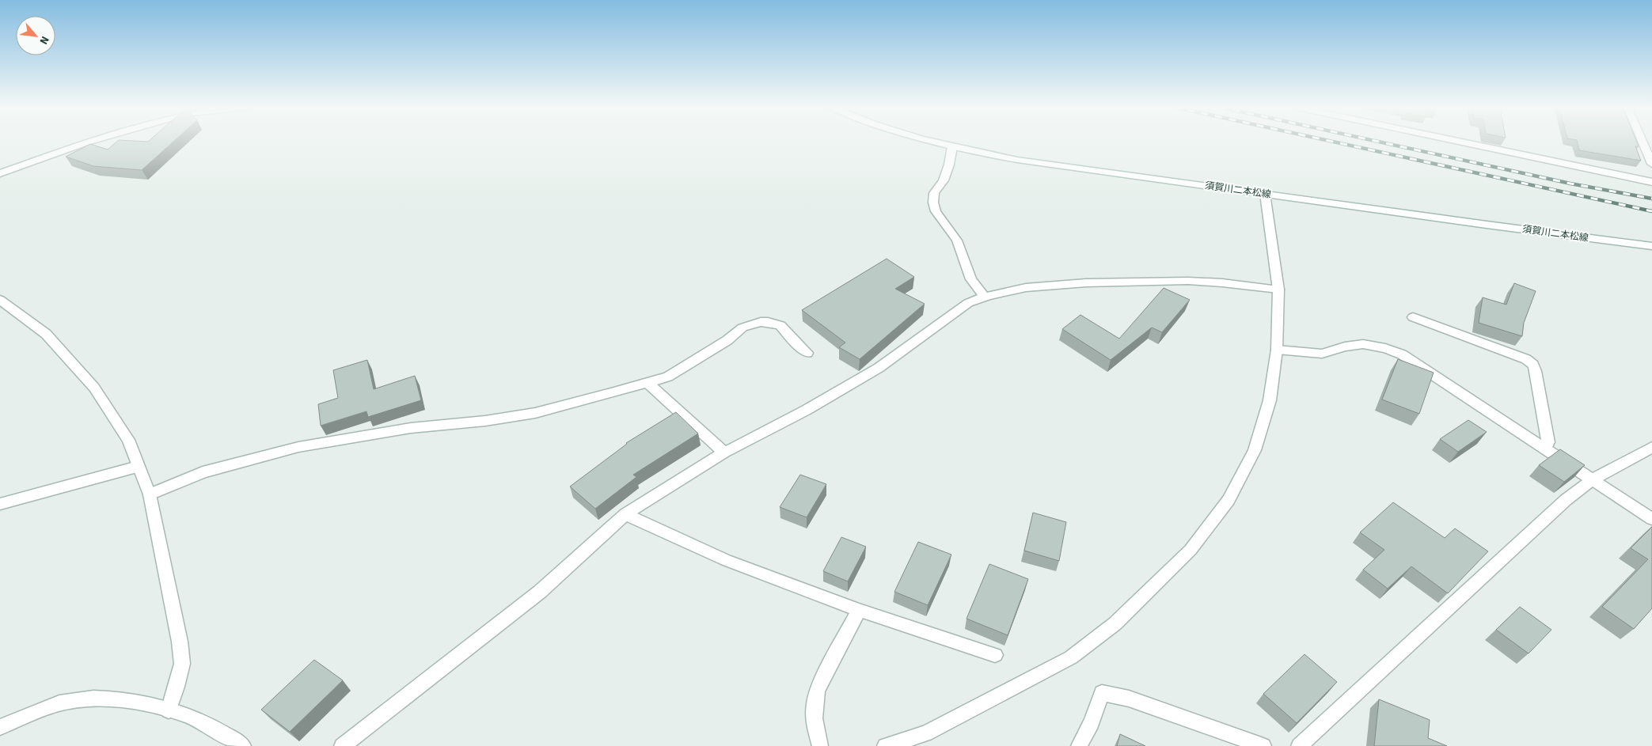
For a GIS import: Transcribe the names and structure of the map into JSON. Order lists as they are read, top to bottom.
{
  "streets": {
    "street": ["須賀川二本松線"]
  },
  "north": "bottom right"
}
